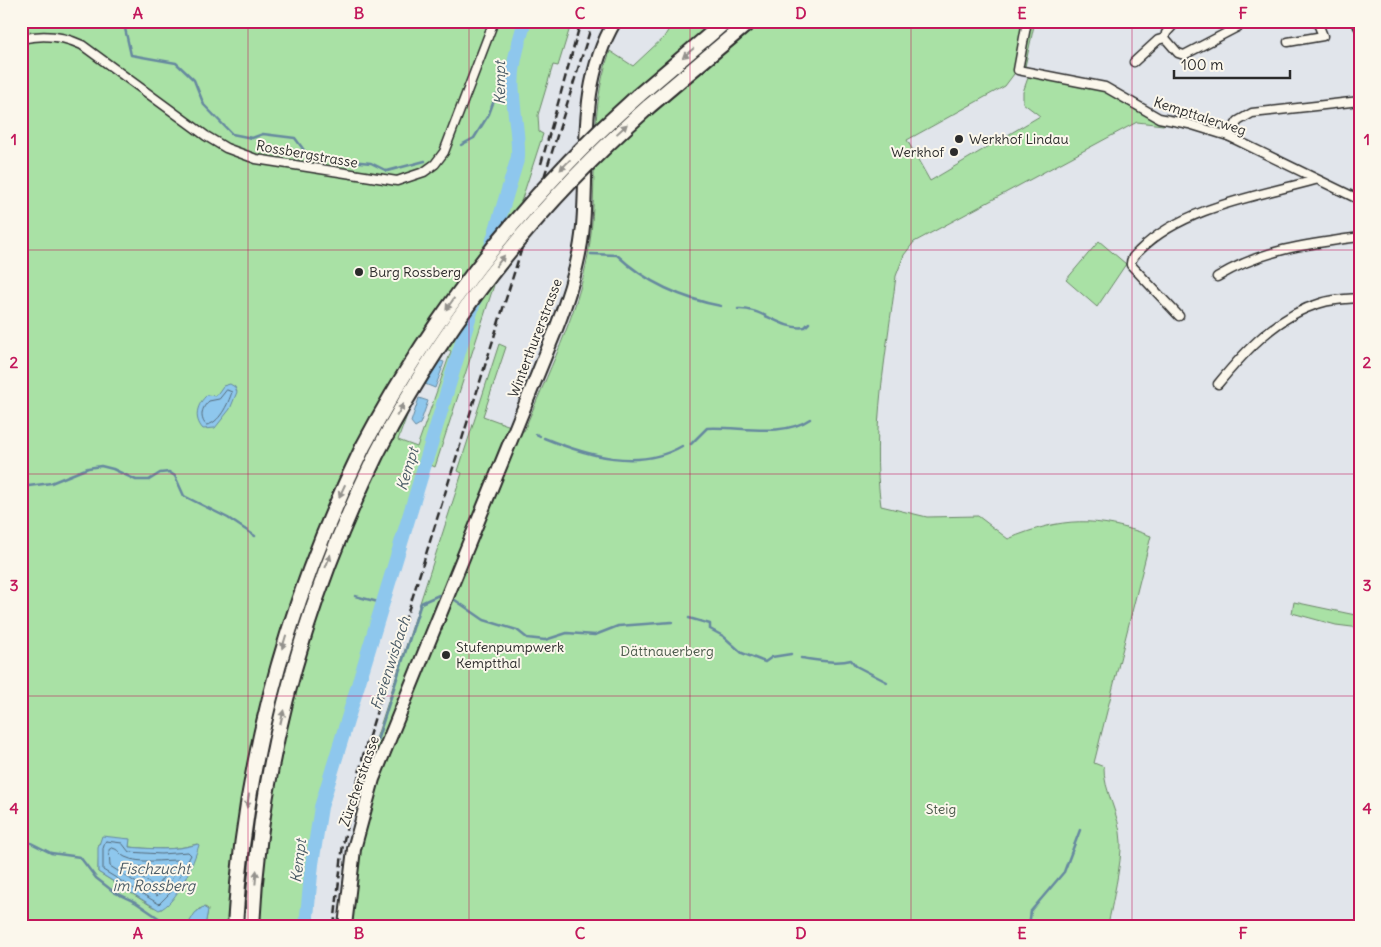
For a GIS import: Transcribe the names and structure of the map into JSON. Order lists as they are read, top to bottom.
{
  "streets": {
    "main road": ["Winterthurerstrasse", "Zürcherstrasse"],
    "street": ["Kempttalerweg", "Rossbergstrasse"]
  },
  "crossings": [
    ["Winterthurerstrasse", "Zürcherstrasse"]
  ],
  "water": ["Kempt", "Freienwisbach", "Fischzucht im Rossberg"],
  "parks": ["Dättnauerberg", "Steig"],
  "places": [
    "Werkhof Lindau",
    "Werkhof",
    "Burg Rossberg",
    "Stufenpumpwerk Kemptthal"
  ],
  "scale_bar": "100 m",
  "grid": {
    "columns": [
      "A",
      "B",
      "C",
      "D",
      "E",
      "F"
    ],
    "rows": [
      "1",
      "2",
      "3",
      "4"
    ]
  }
}
